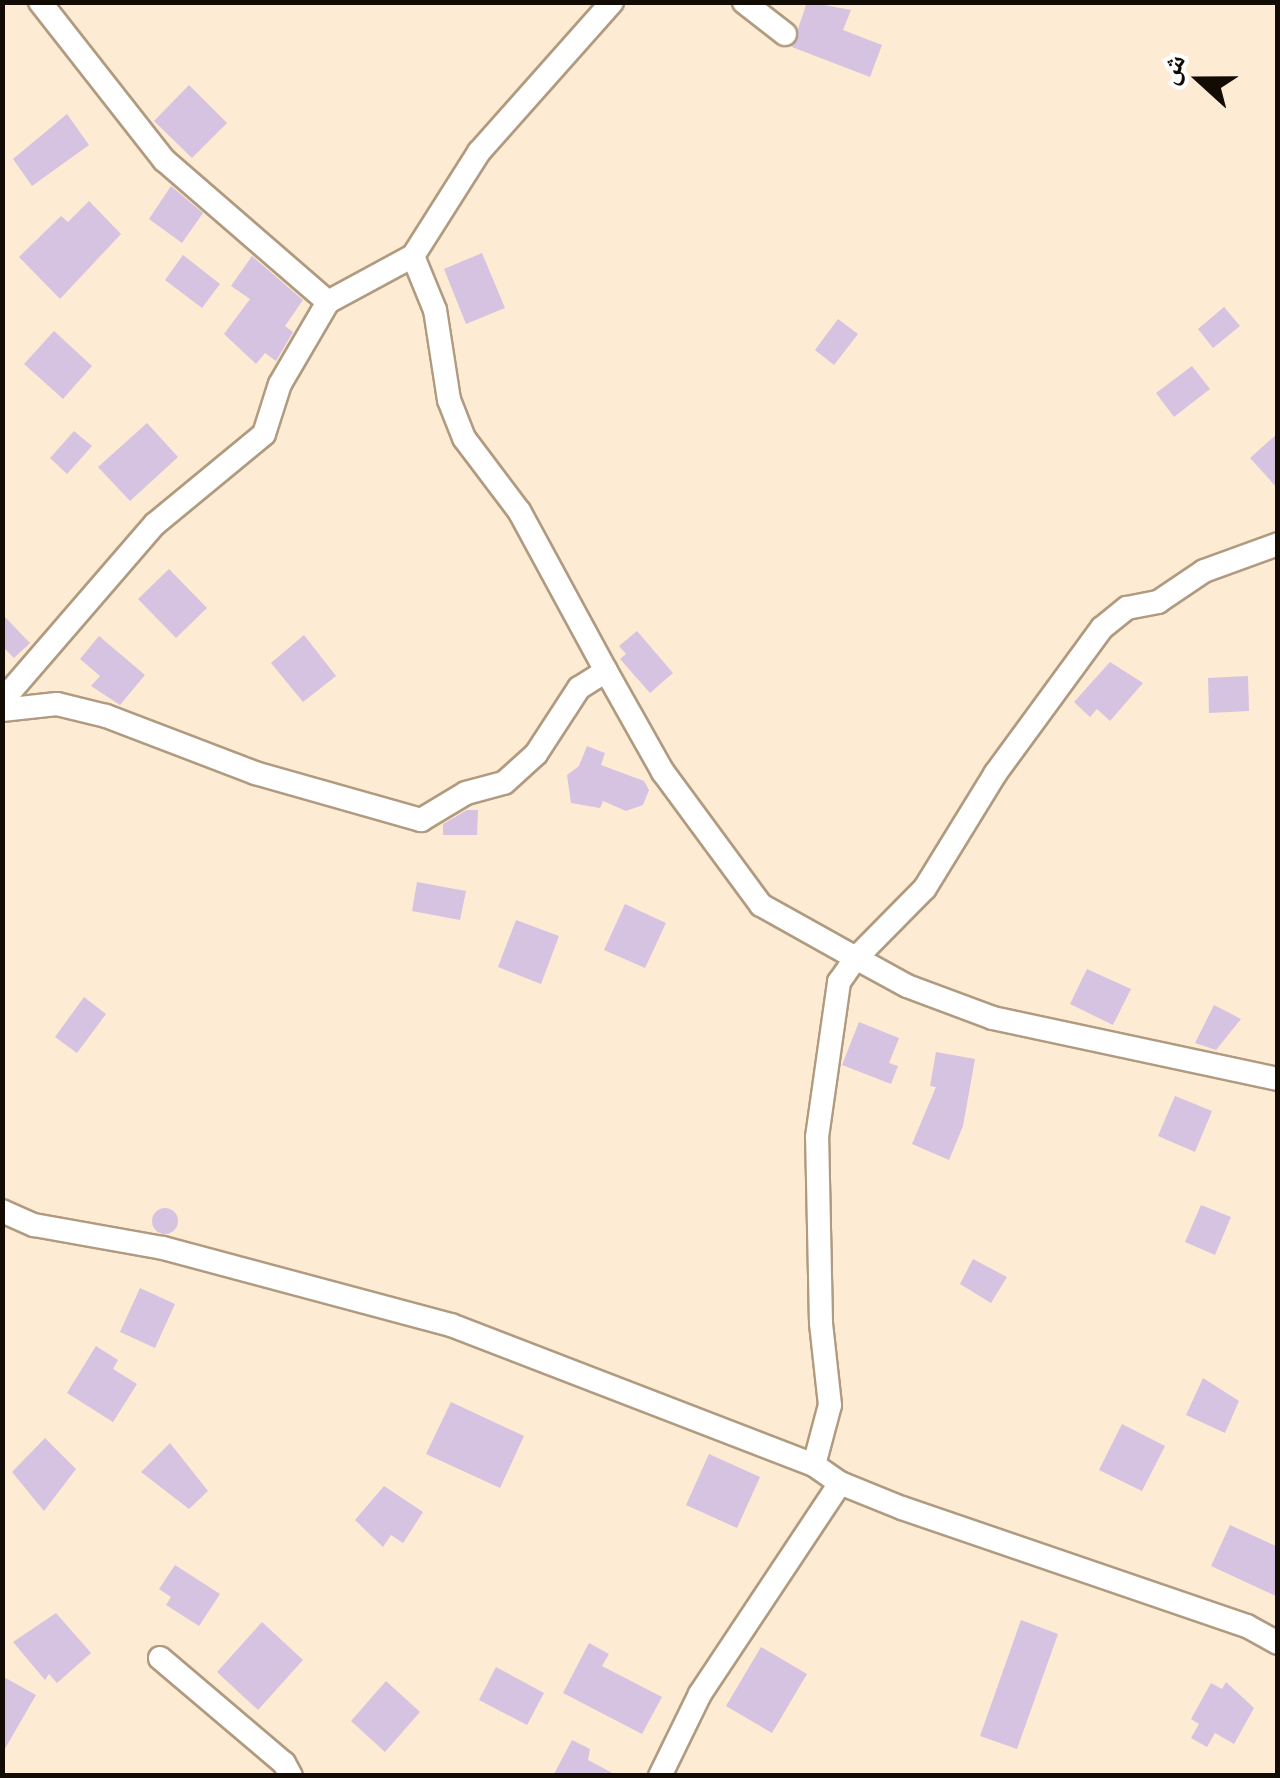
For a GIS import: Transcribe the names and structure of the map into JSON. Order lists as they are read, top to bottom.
{
  "north": "left"
}
